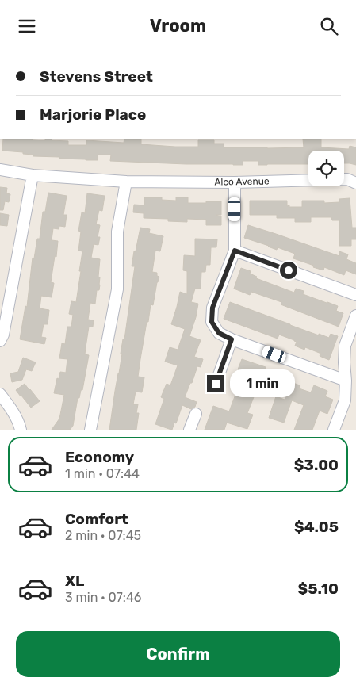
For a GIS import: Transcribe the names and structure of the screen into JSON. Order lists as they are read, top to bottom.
{
  "streets": {
    "street": ["Alco Avenue"]
  },
  "page": {
    "header": "Vroom",
    "banner": ["Stevens Street", "Marjorie Place"],
    "bubble": "1 min",
    "list": [
      {
        "name": "Economy",
        "note": "1 min · 07:44",
        "value": "$3.00"
      },
      {
        "name": "Comfort",
        "note": "2 min · 07:45",
        "value": "$4.05"
      },
      {
        "name": "XL",
        "note": "3 min · 07:46",
        "value": "$5.10"
      }
    ],
    "buttons": "Confirm"
  }
}
